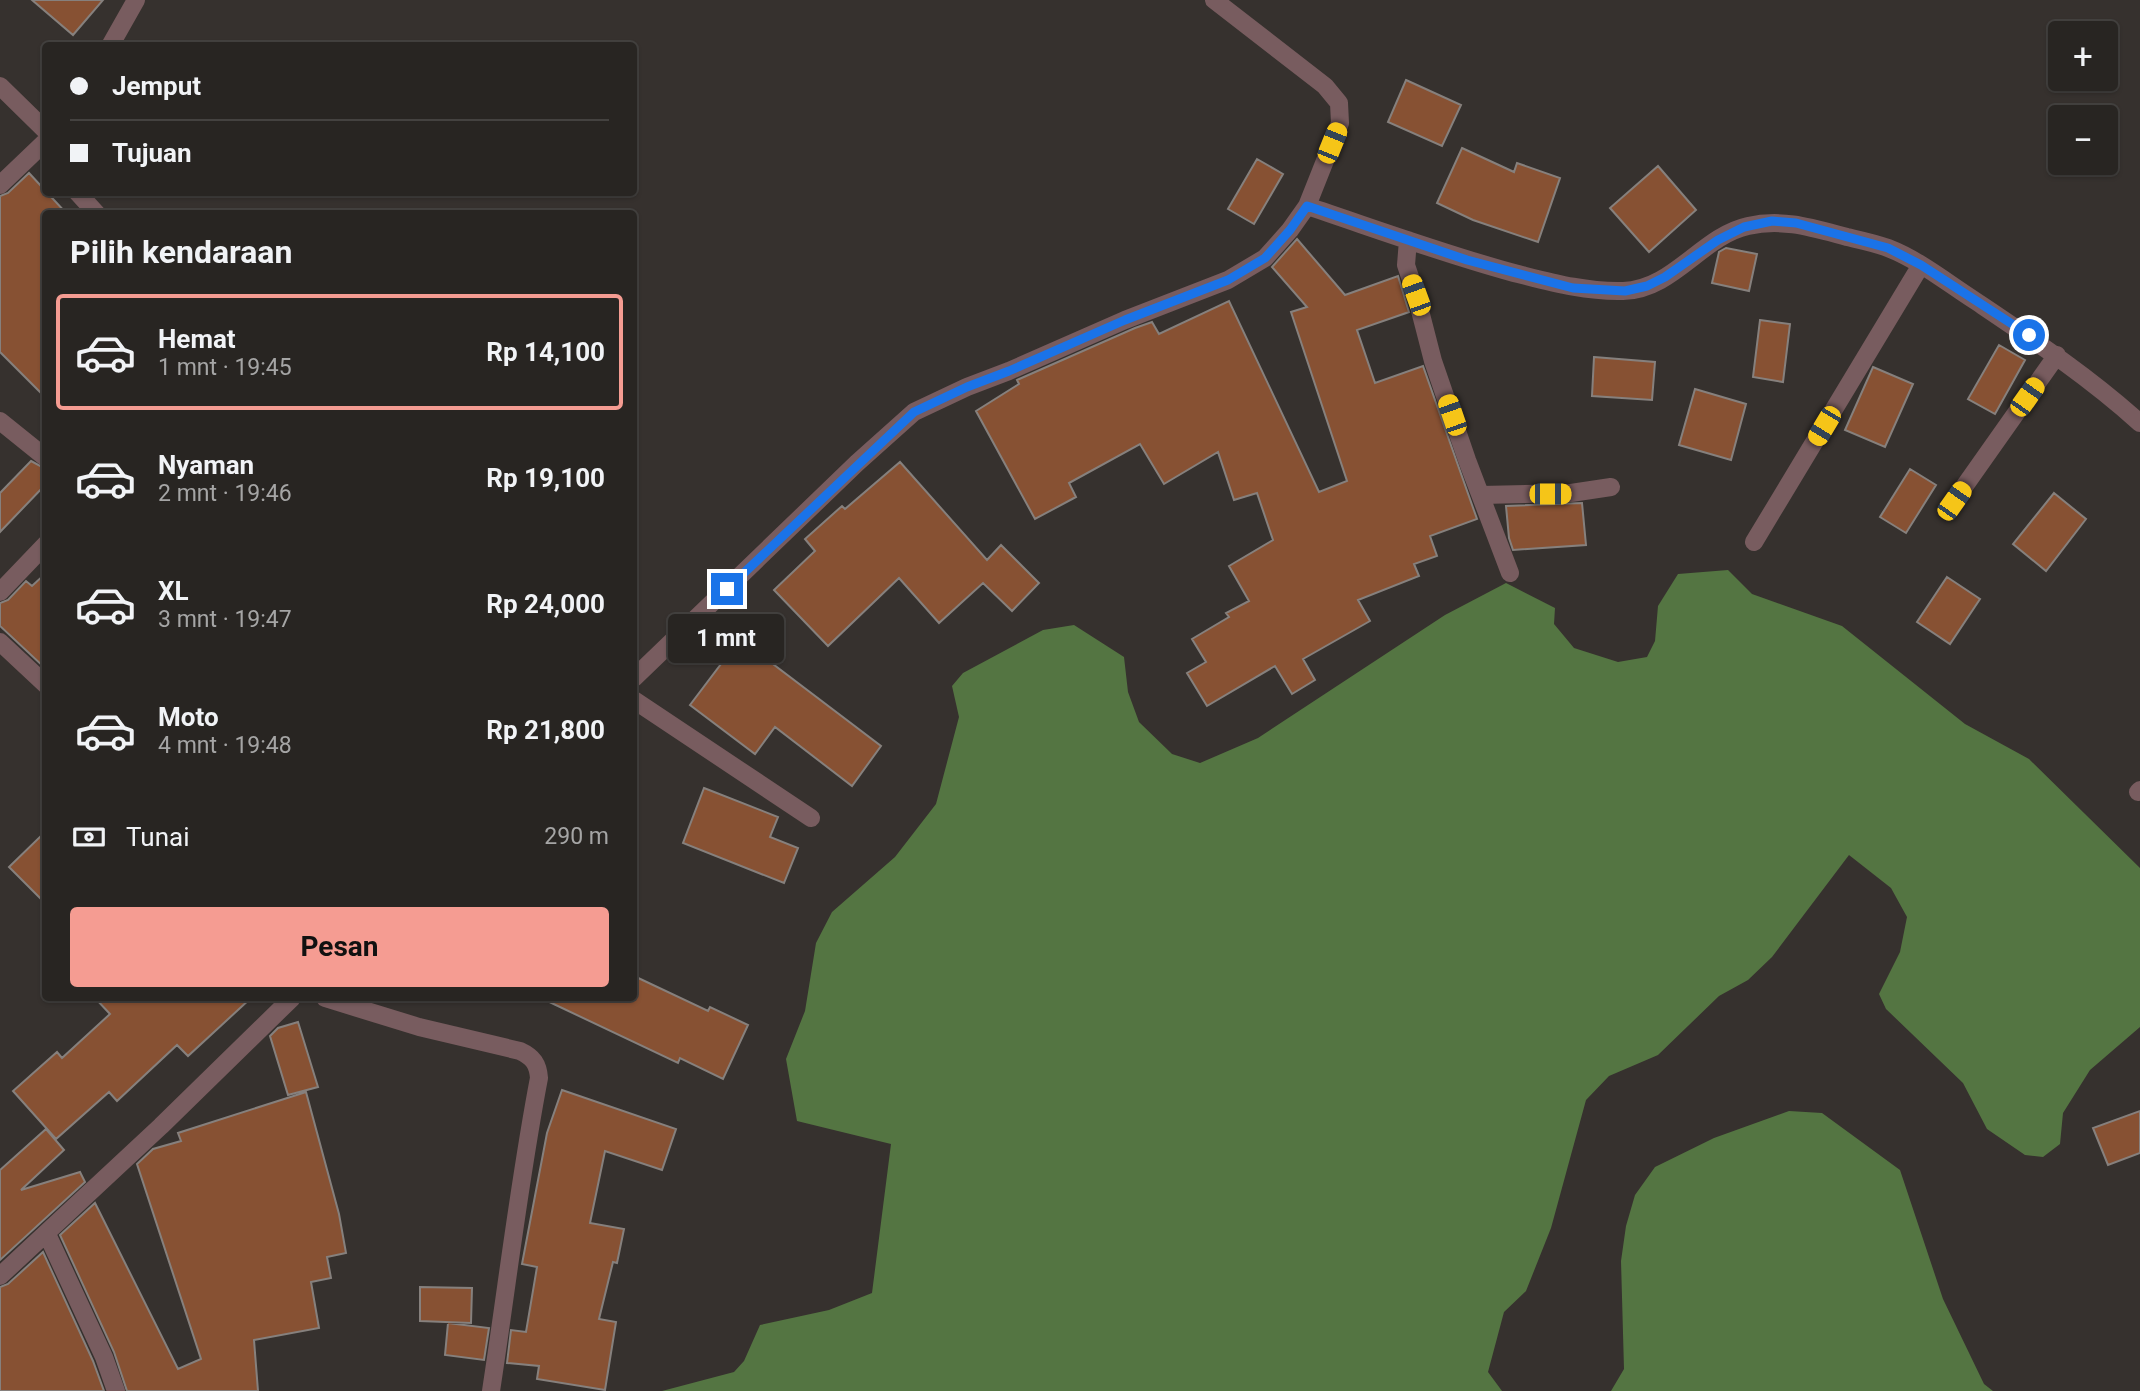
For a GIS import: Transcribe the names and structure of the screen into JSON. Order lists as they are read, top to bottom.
{
  "page": {
    "map_buttons": ["+", "−"],
    "banner": ["Jemput", "Tujuan"],
    "heading": "Pilih kendaraan",
    "list": [
      {
        "name": "Hemat",
        "note": "1 mnt · 19:45",
        "value": "Rp 14,100"
      },
      {
        "name": "Nyaman",
        "note": "2 mnt · 19:46",
        "value": "Rp 19,100"
      },
      {
        "name": "XL",
        "note": "3 mnt · 19:47",
        "value": "Rp 24,000"
      },
      {
        "name": "Moto",
        "note": "4 mnt · 19:48",
        "value": "Rp 21,800"
      }
    ],
    "bubble": "1 mnt",
    "pay": ["Tunai", "290 m"],
    "buttons": "Pesan"
  }
}
